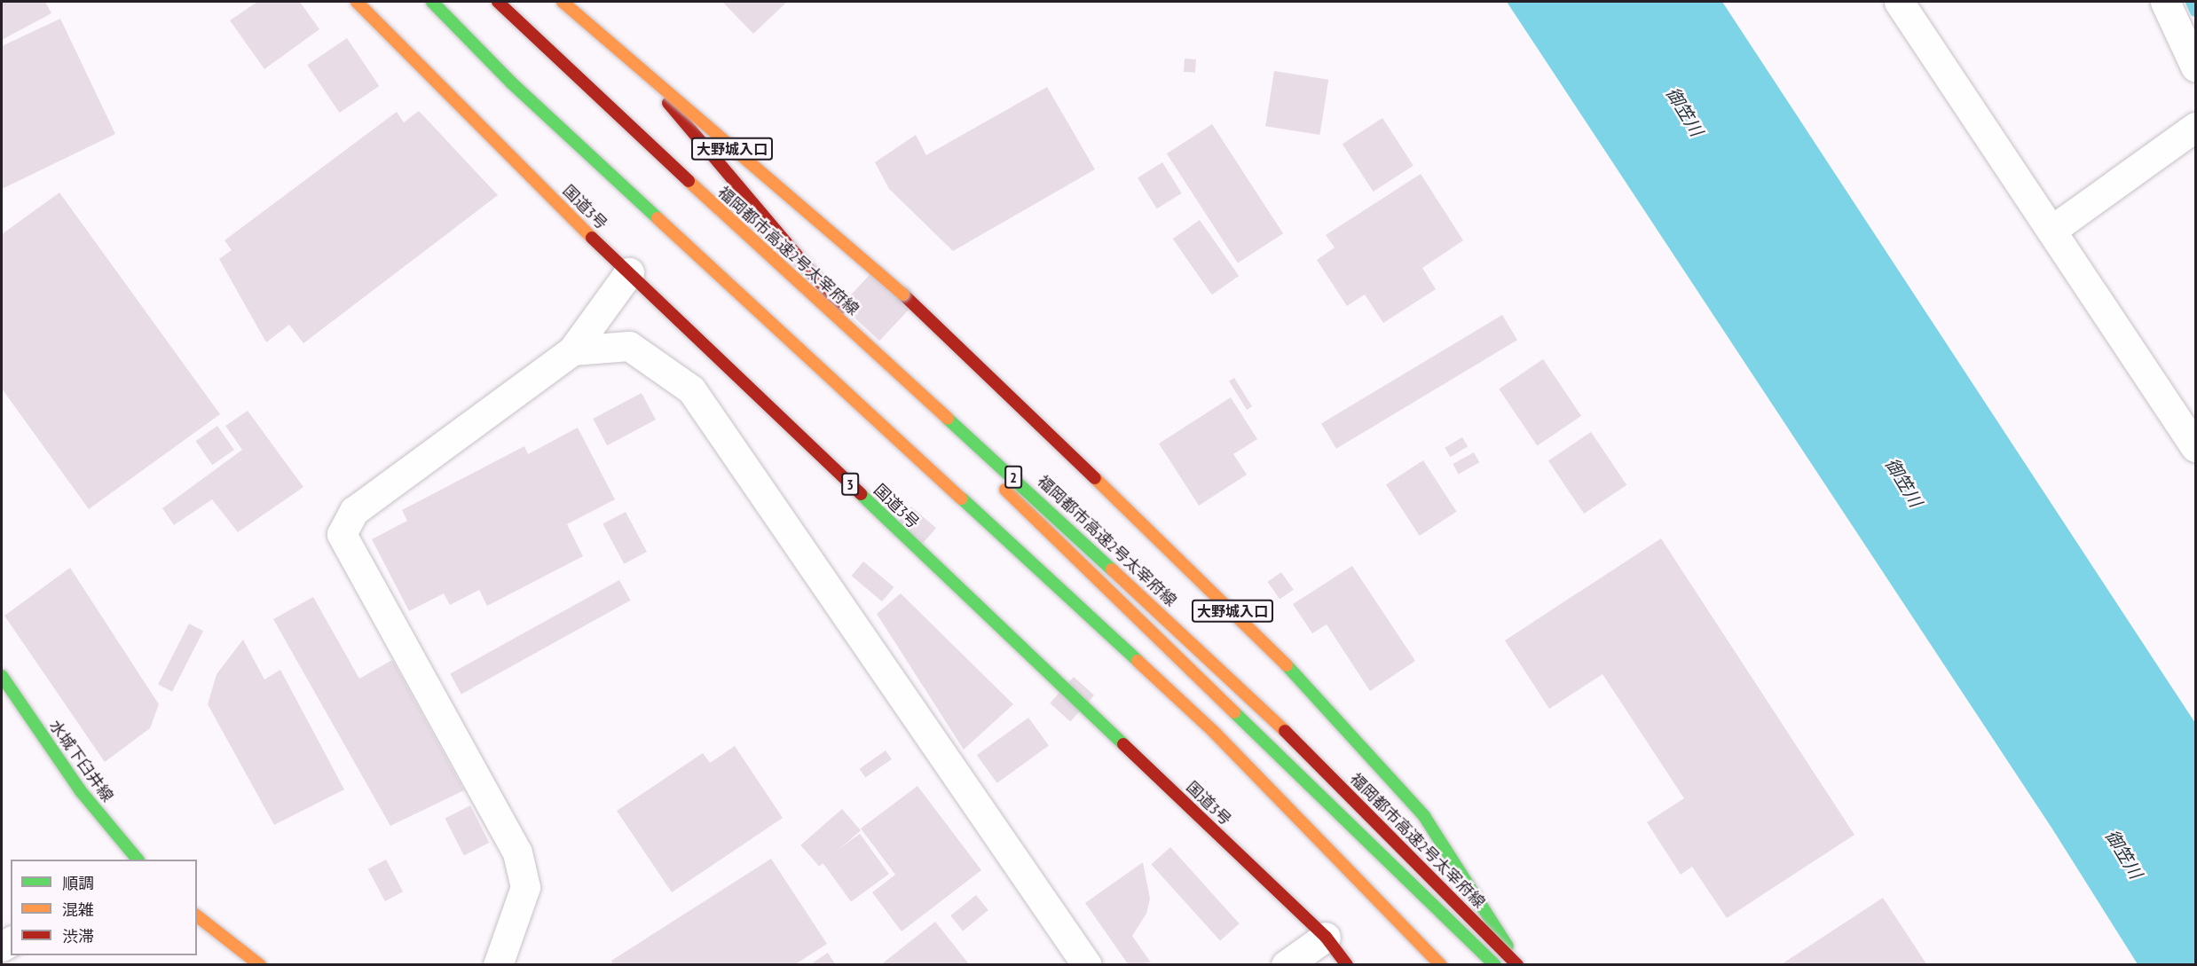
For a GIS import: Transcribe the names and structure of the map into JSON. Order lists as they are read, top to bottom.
{
  "streets": {
    "main road": [
      "大野城入口",
      "国道3号",
      "福岡都市高速2号太宰府線",
      "2",
      "3",
      "水城下臼井線"
    ]
  },
  "crossings": [
    ["大野城入口", "福岡都市高速2号太宰府線"]
  ],
  "water": ["御笠川"],
  "legend": ["順調", "混雑", "渋滞"]
}
